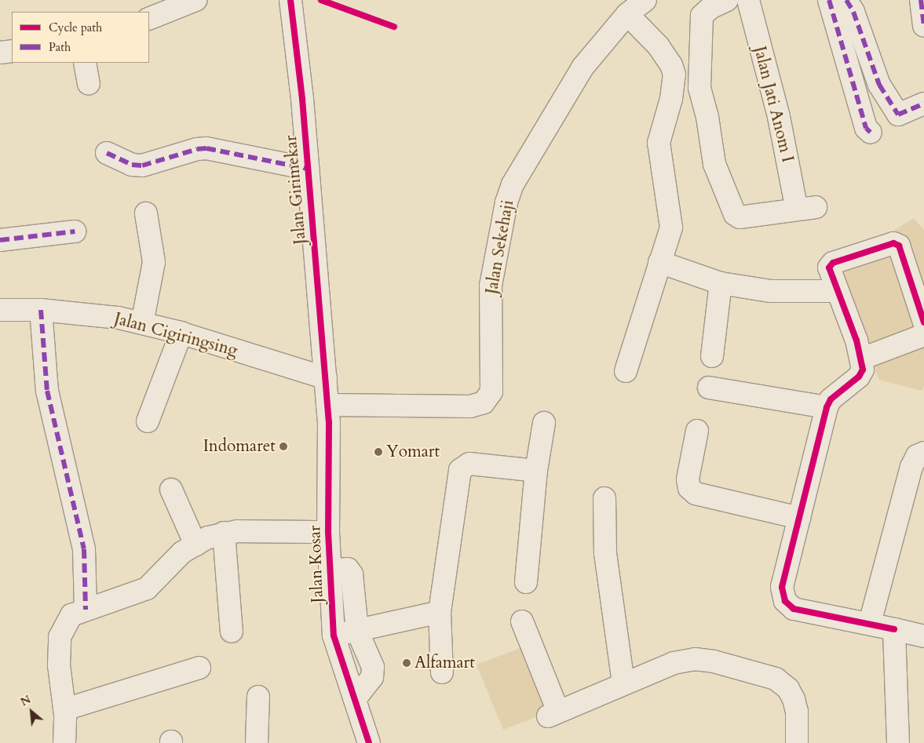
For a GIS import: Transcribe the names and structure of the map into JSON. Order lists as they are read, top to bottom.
{
  "streets": {
    "street": [
      "Jalan Jati Anom I",
      "Jalan Girimekar",
      "Jalan Sekehaji",
      "Jalan Cigiringsing",
      "Jalan Kosar"
    ]
  },
  "crossings": [
    ["Jalan Girimekar", "Jalan Cigiringsing"],
    ["Jalan Girimekar", "Jalan Kosar"],
    ["Jalan Sekehaji", "Jalan Kosar"],
    ["Jalan Cigiringsing", "Jalan Kosar"]
  ],
  "places": ["Indomaret", "Yomart", "Alfamart"],
  "legend": ["Cycle path", "Path"],
  "north": "top left"
}
